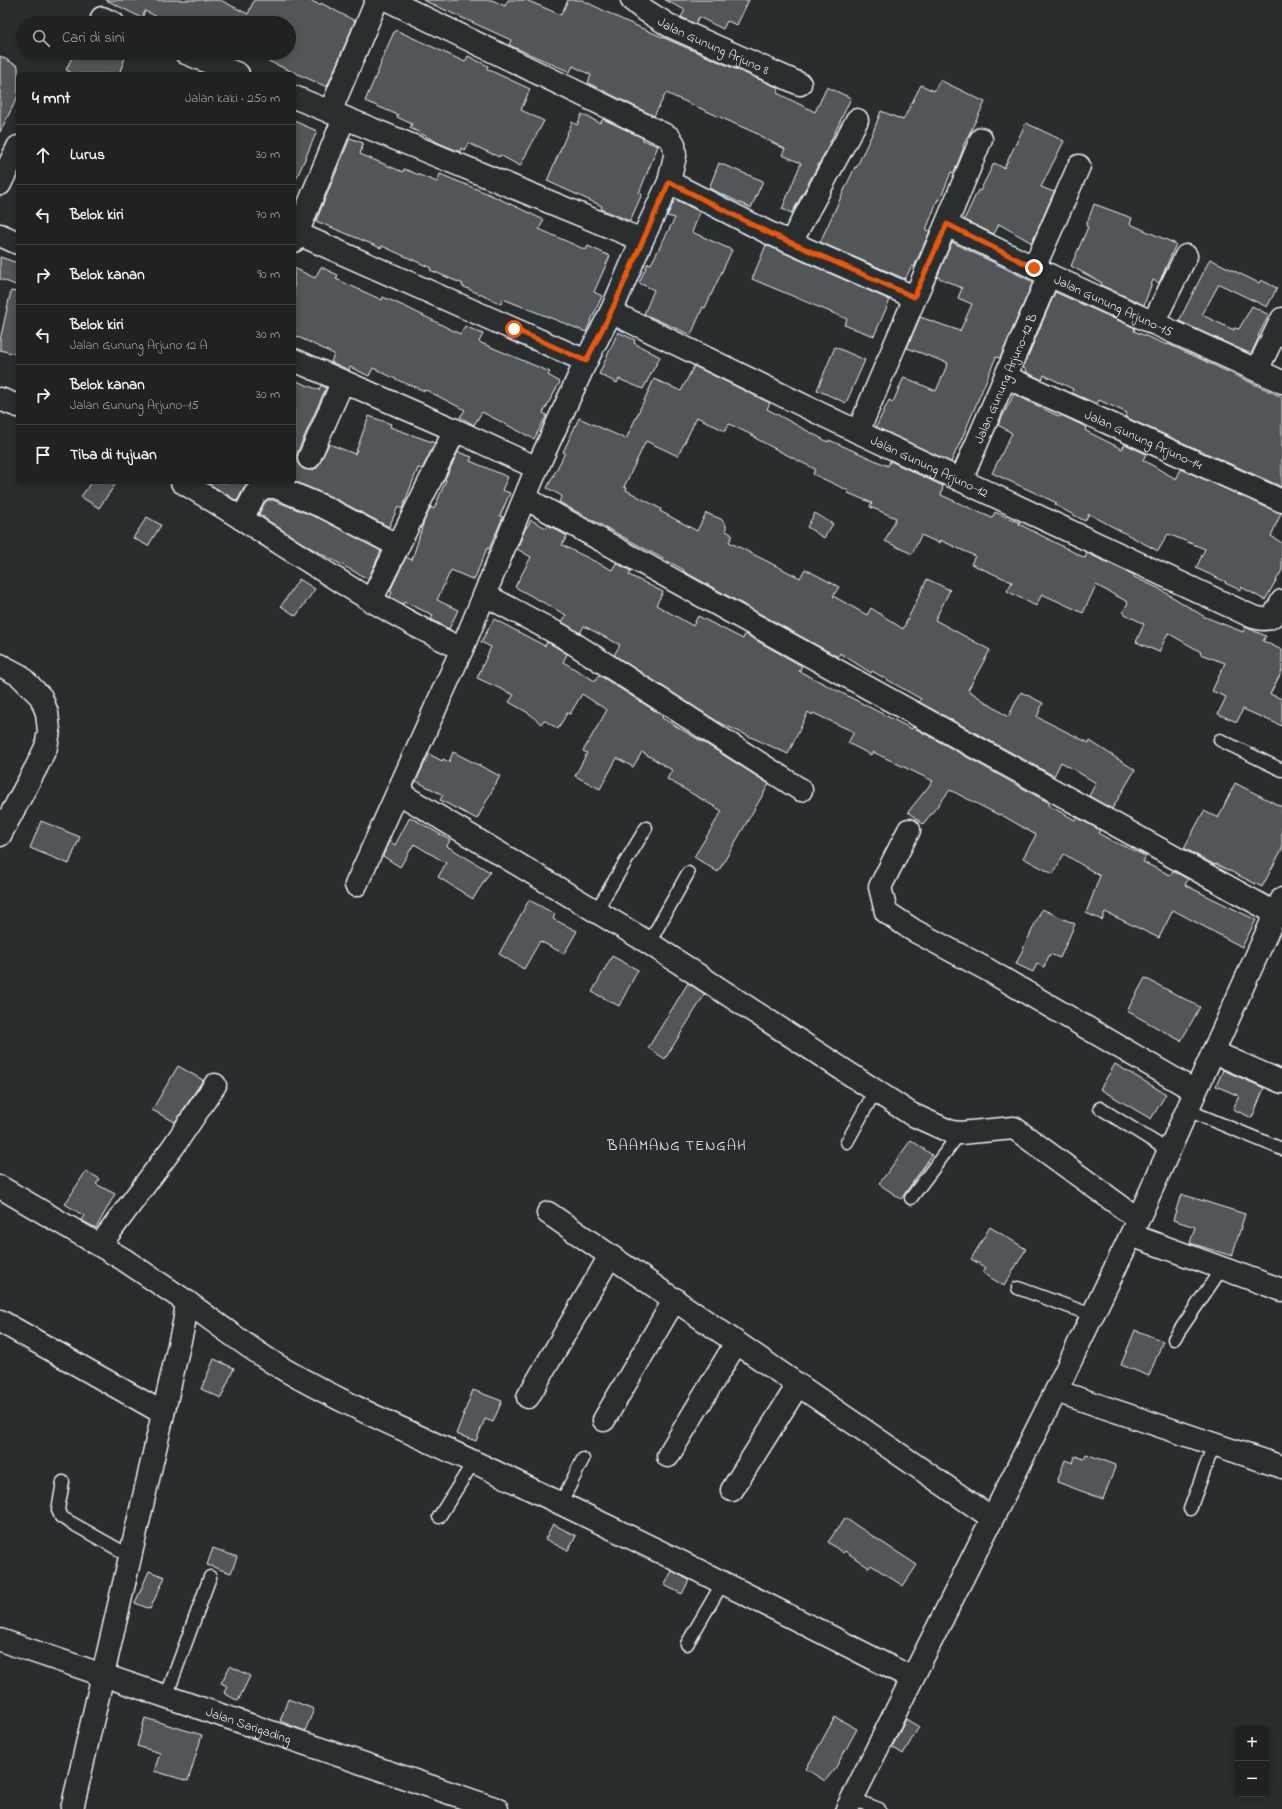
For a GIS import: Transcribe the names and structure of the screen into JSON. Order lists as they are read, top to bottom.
{
  "streets": {
    "street": [
      "Jalan Gunung Arjuno 8",
      "Jalan Gunung Arjuno-15",
      "Jalan Gunung Arjuno-12 B",
      "Jalan Gunung Arjuno-14",
      "Jalan Gunung Arjuno-12",
      "Jalan Sarigading"
    ]
  },
  "crossings": [
    ["Jalan Gunung Arjuno-15", "Jalan Gunung Arjuno-12 B"],
    ["Jalan Gunung Arjuno-12 B", "Jalan Gunung Arjuno-14"],
    ["Jalan Gunung Arjuno-12 B", "Jalan Gunung Arjuno-12"]
  ],
  "districts": ["BAAMANG TENGAH"],
  "page": {
    "search": "Cari di sini",
    "heading": ["4 mnt", "Jalan kaki · 250 m"],
    "list": [
      ["Lurus", "30 m"],
      ["Belok kiri", "70 m"],
      ["Belok kanan", "90 m"],
      ["Belok kiri", "Jalan Gunung Arjuno 12 A", "30 m"],
      ["Belok kanan", "Jalan Gunung Arjuno-15", "30 m"],
      "Tiba di tujuan"
    ],
    "map_buttons": ["+", "−"]
  }
}
